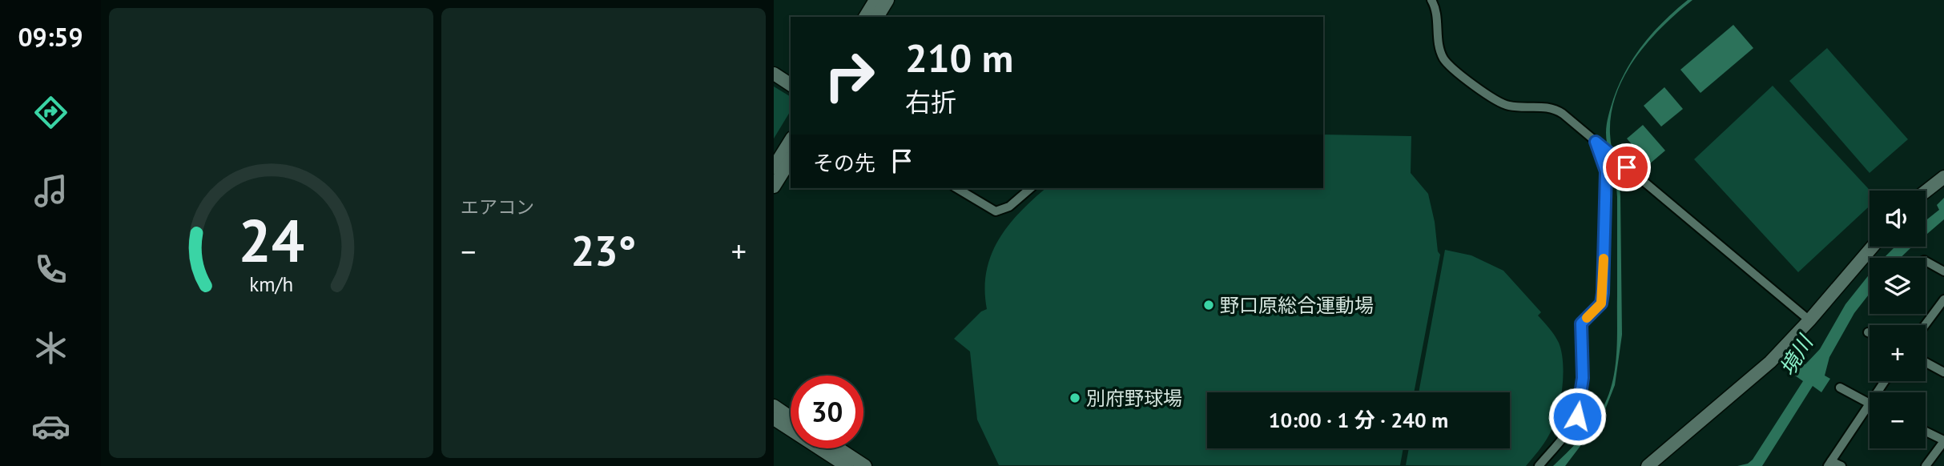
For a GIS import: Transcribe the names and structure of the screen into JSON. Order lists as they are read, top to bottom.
{
  "water": ["境川"],
  "places": ["野口原総合運動場", "別府野球場"],
  "page": {
    "tabs": "09:59",
    "tile": "エアコン",
    "turn": ["210 m", "右折"],
    "then": "その先",
    "map_buttons": ["+", "−"],
    "heat": ["−", "23°", "+"],
    "limit": "30",
    "trip": "10:00 · 1 分 · 240 m",
    "gauge": ["24", "km/h"]
  }
}
